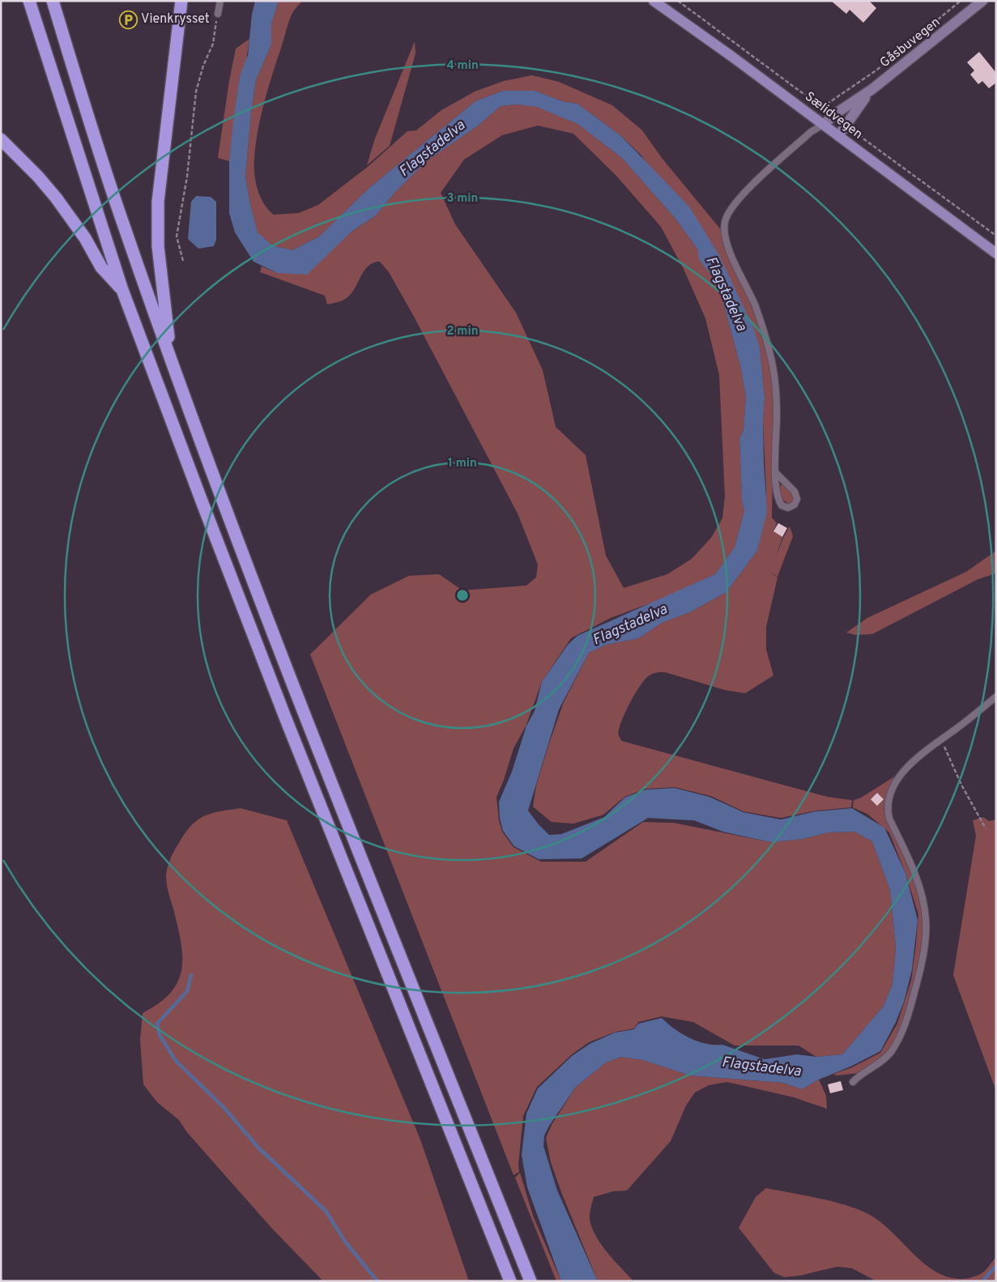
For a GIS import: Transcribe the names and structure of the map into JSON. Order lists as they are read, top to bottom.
{
  "streets": {
    "main road": ["Gåsbuvegen", "Sælidvegen"]
  },
  "crossings": [
    ["Gåsbuvegen", "Sælidvegen"]
  ],
  "water": ["Flagstadelva"],
  "places": {
    "parking": ["Vienkrysset"]
  },
  "rings": [
    "4 min",
    "3 min",
    "2 min",
    "1 min"
  ]
}
